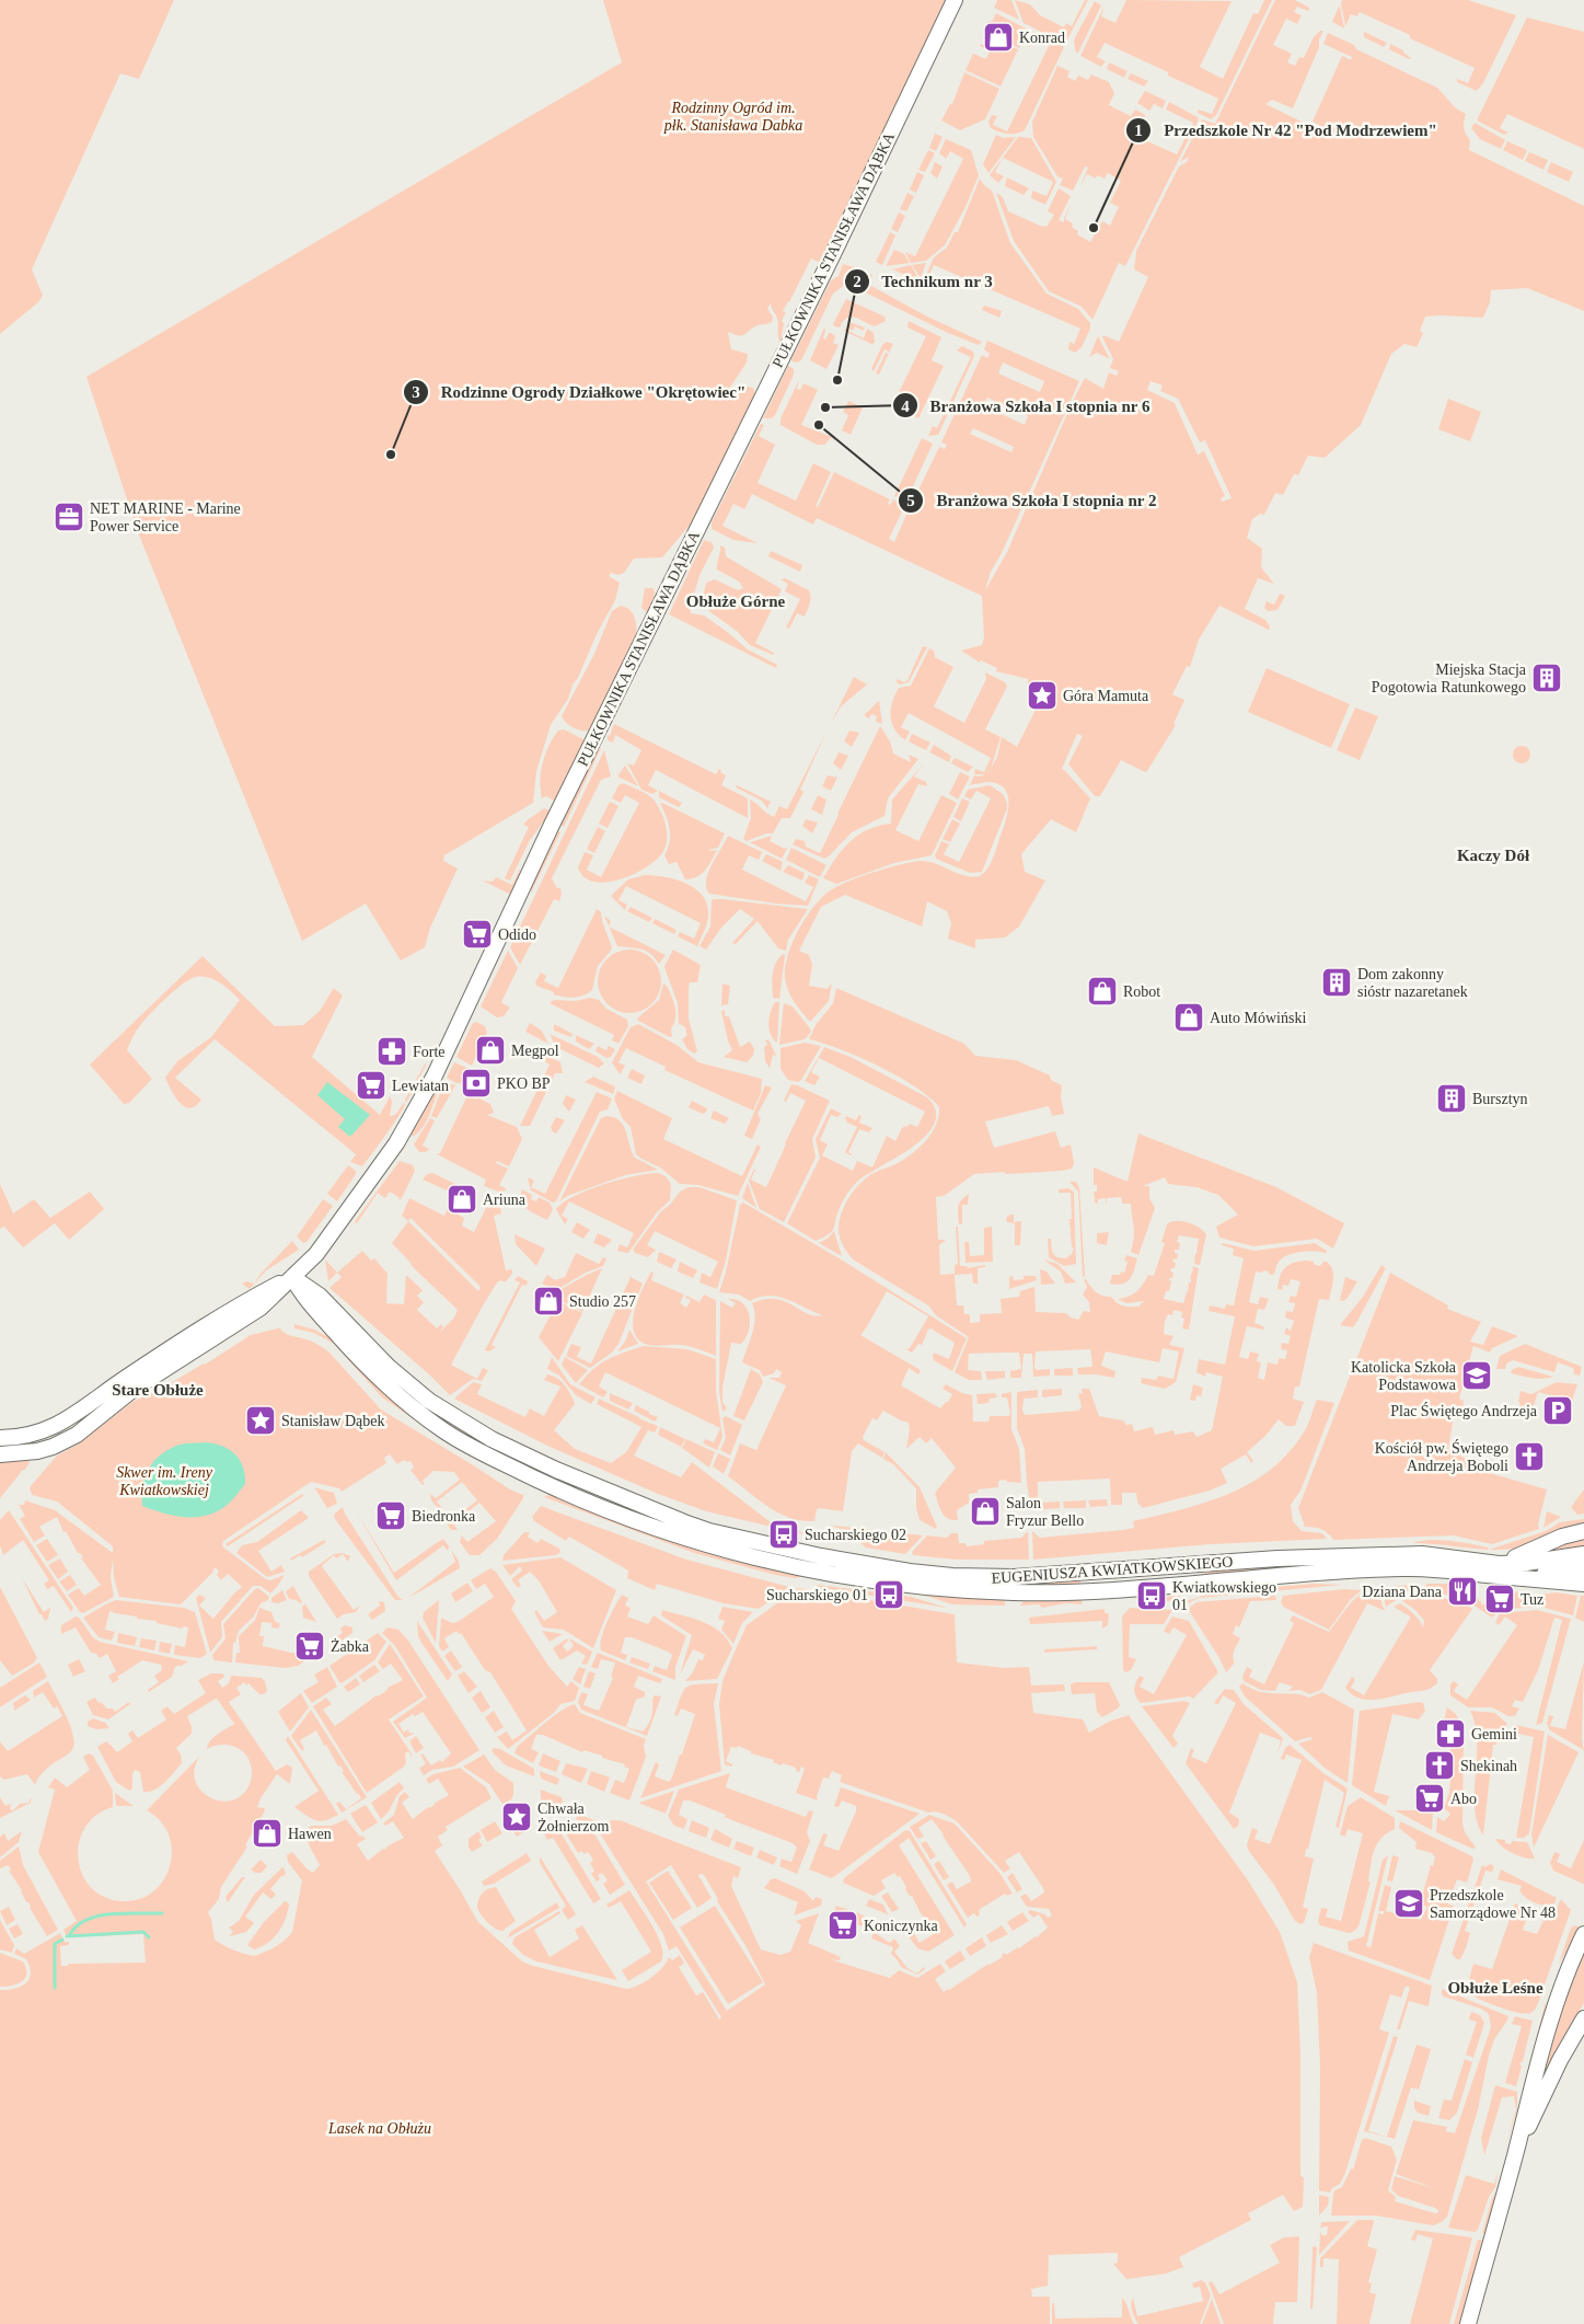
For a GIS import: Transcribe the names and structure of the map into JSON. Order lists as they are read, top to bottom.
{
  "streets": {
    "main road": ["PUŁKOWNIKA STANISŁAWA DĄBKA", "EUGENIUSZA KWIATKOWSKIEGO"]
  },
  "crossings": [
    ["PUŁKOWNIKA STANISŁAWA DĄBKA", "EUGENIUSZA KWIATKOWSKIEGO"]
  ],
  "districts": [
    "Obłuże Górne",
    "Kaczy Dół",
    "Stare Obłuże",
    "Obłuże Leśne"
  ],
  "parks": ["Rodzinny Ogród im. płk. Stanisława Dabka", "Skwer im. Ireny Kwiatkowskiej", "Lasek na Obłużu"],
  "places": {
    "shop": [
      "Konrad",
      "Robot",
      "Auto Mówiński",
      "Megpol",
      "Ariuna",
      "Studio 257",
      "Salon Fryzur Bello",
      "Hawen"
    ],
    "other": [
      "Przedszkole Nr 42 \"Pod Modrzewiem\"",
      "Technikum nr 3",
      "Branżowa Szkoła I stopnia nr 6",
      "Branżowa Szkoła I stopnia nr 2",
      "Rodzinne Ogrody Działkowe \"Okrętowiec\""
    ],
    "office": ["NET MARINE - Marine Power Service"],
    "building": ["Miejska Stacja Pogotowia Ratunkowego", "Dom zakonny sióstr nazaretanek", "Bursztyn"],
    "place": ["Góra Mamuta", "Stanisław Dąbek", "Chwała Żołnierzom"],
    "supermarket": [
      "Odido",
      "Lewiatan",
      "Biedronka",
      "Tuz",
      "Żabka",
      "Abo",
      "Koniczynka"
    ],
    "pharmacy": ["Forte", "Gemini"],
    "bank": ["PKO BP"],
    "school or university": ["Katolicka Szkoła Podstawowa", "Przedszkole Samorządowe Nr 48"],
    "parking": ["Plac Świętego Andrzeja"],
    "church": ["Kościół pw. Świętego Andrzeja Boboli", "Shekinah"],
    "bus stop": ["Sucharskiego 02", "Sucharskiego 01", "Kwiatkowskiego 01"],
    "restaurant": ["Dziana Dana"]
  }
}
